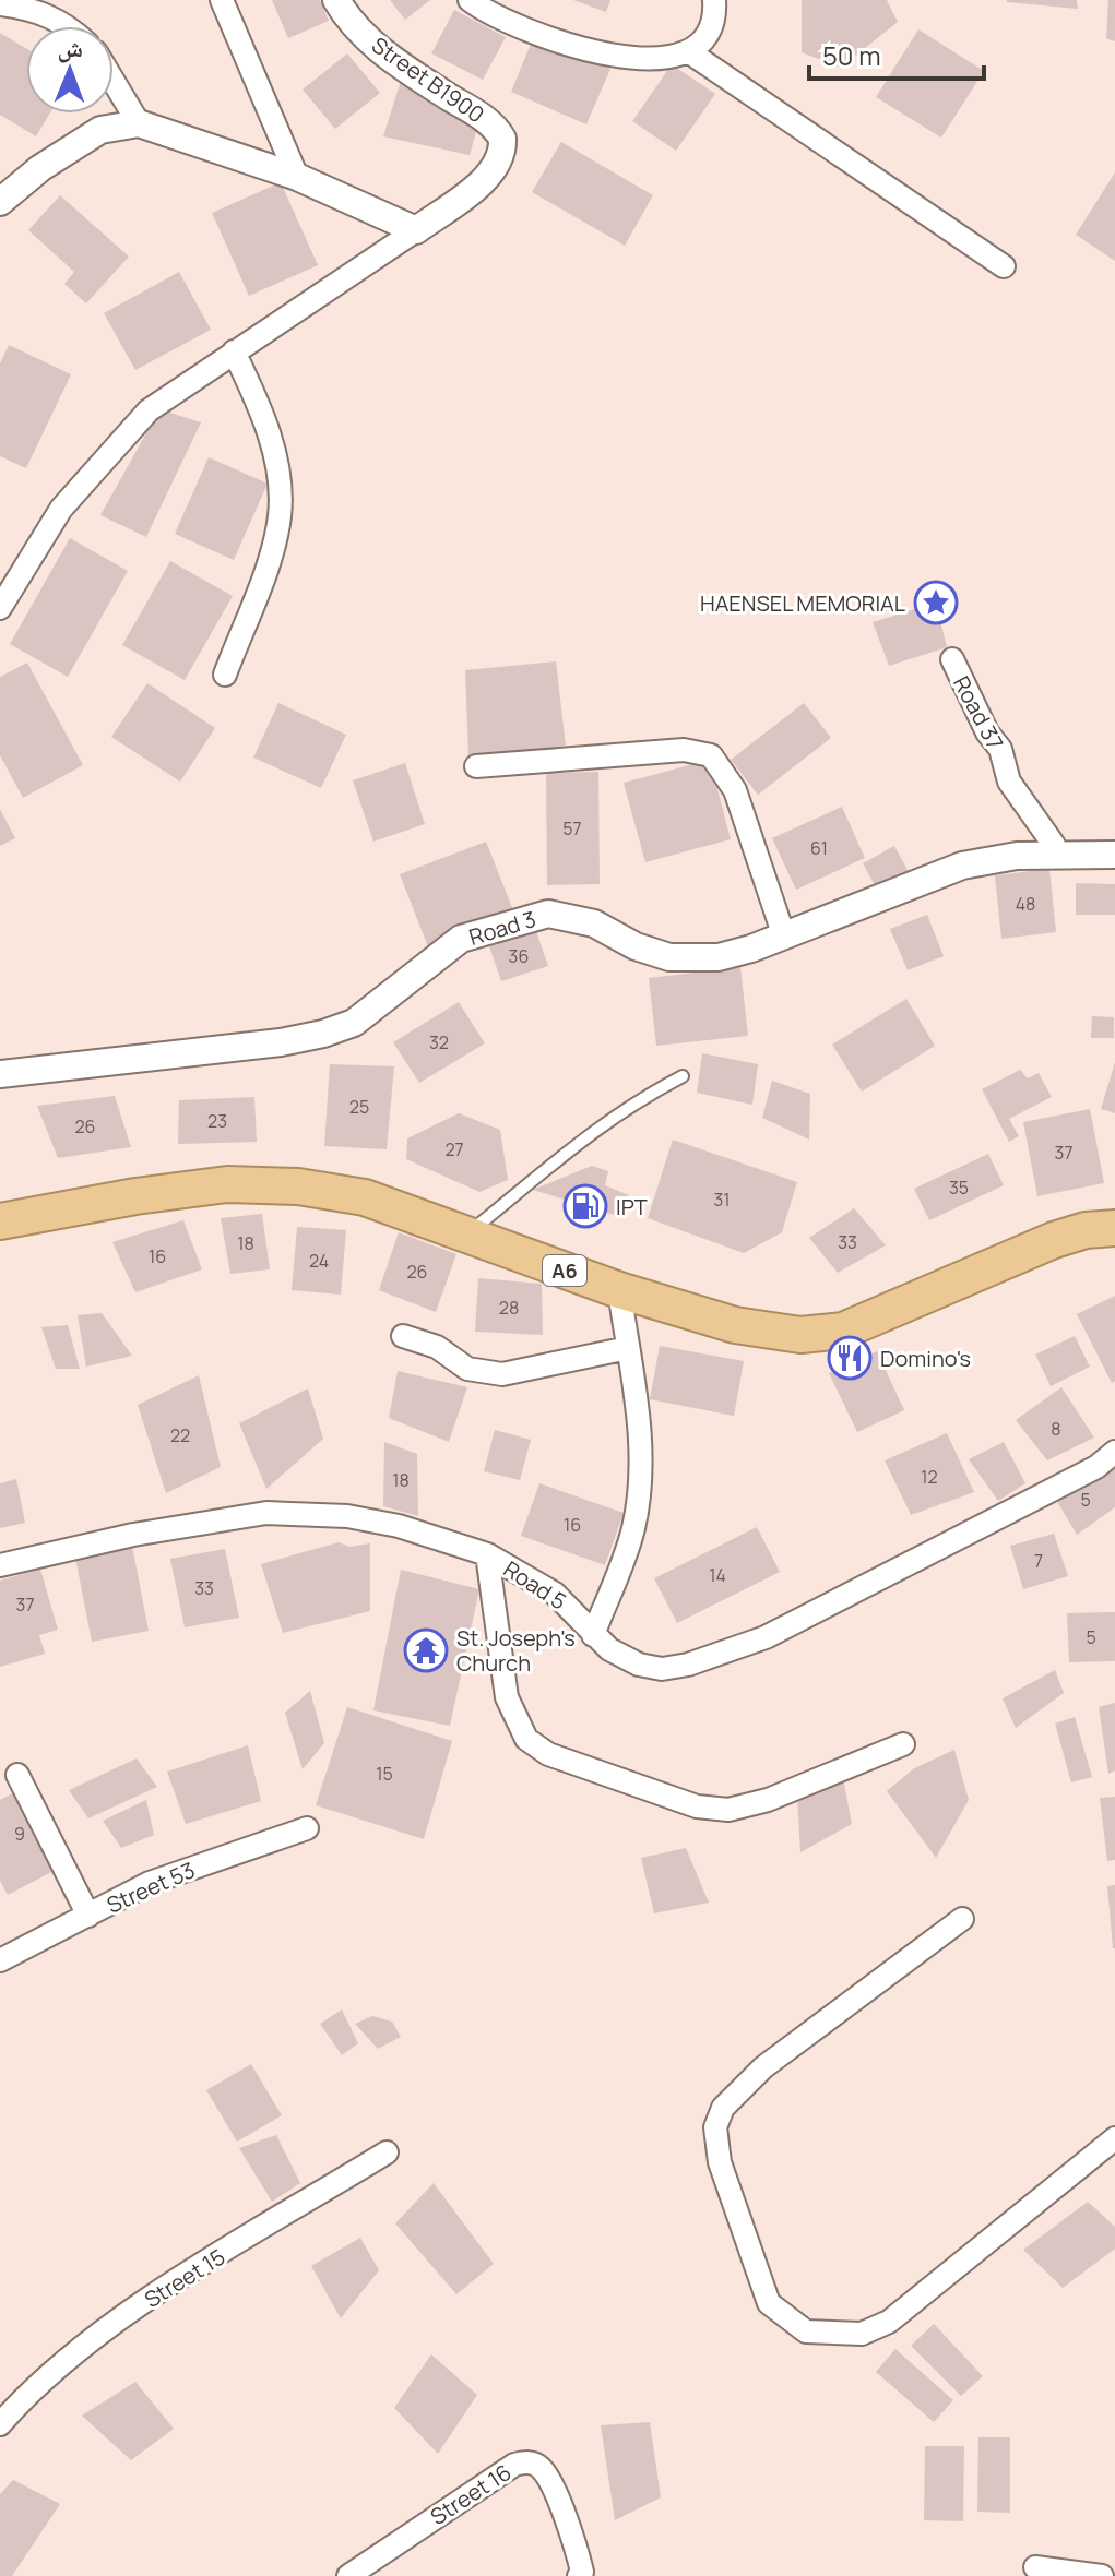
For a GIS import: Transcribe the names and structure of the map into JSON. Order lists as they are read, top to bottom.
{
  "streets": {
    "highway": ["A6"],
    "street": [
      "Street B1900",
      "Road 37",
      "Road 3",
      "Road 5",
      "Street 53",
      "Street 15",
      "Street 16"
    ]
  },
  "crossings": [
    ["Road 37", "Road 3"]
  ],
  "places": {
    "place": ["HAENSEL MEMORIAL"],
    "fuel station": ["IPT"],
    "restaurant": ["Domino's"],
    "temple": ["St. Joseph's Church"]
  },
  "house_numbers": [
    "57",
    "61",
    "48",
    "36",
    "32",
    "25",
    "23",
    "26",
    "27",
    "37",
    "35",
    "31",
    "33",
    "18",
    "16",
    "24",
    "26",
    "28",
    "8",
    "22",
    "12",
    "18",
    "5",
    "16",
    "7",
    "14",
    "33",
    "37",
    "5",
    "15",
    "9"
  ],
  "scale_bar": "50 m",
  "north": "top"
}
